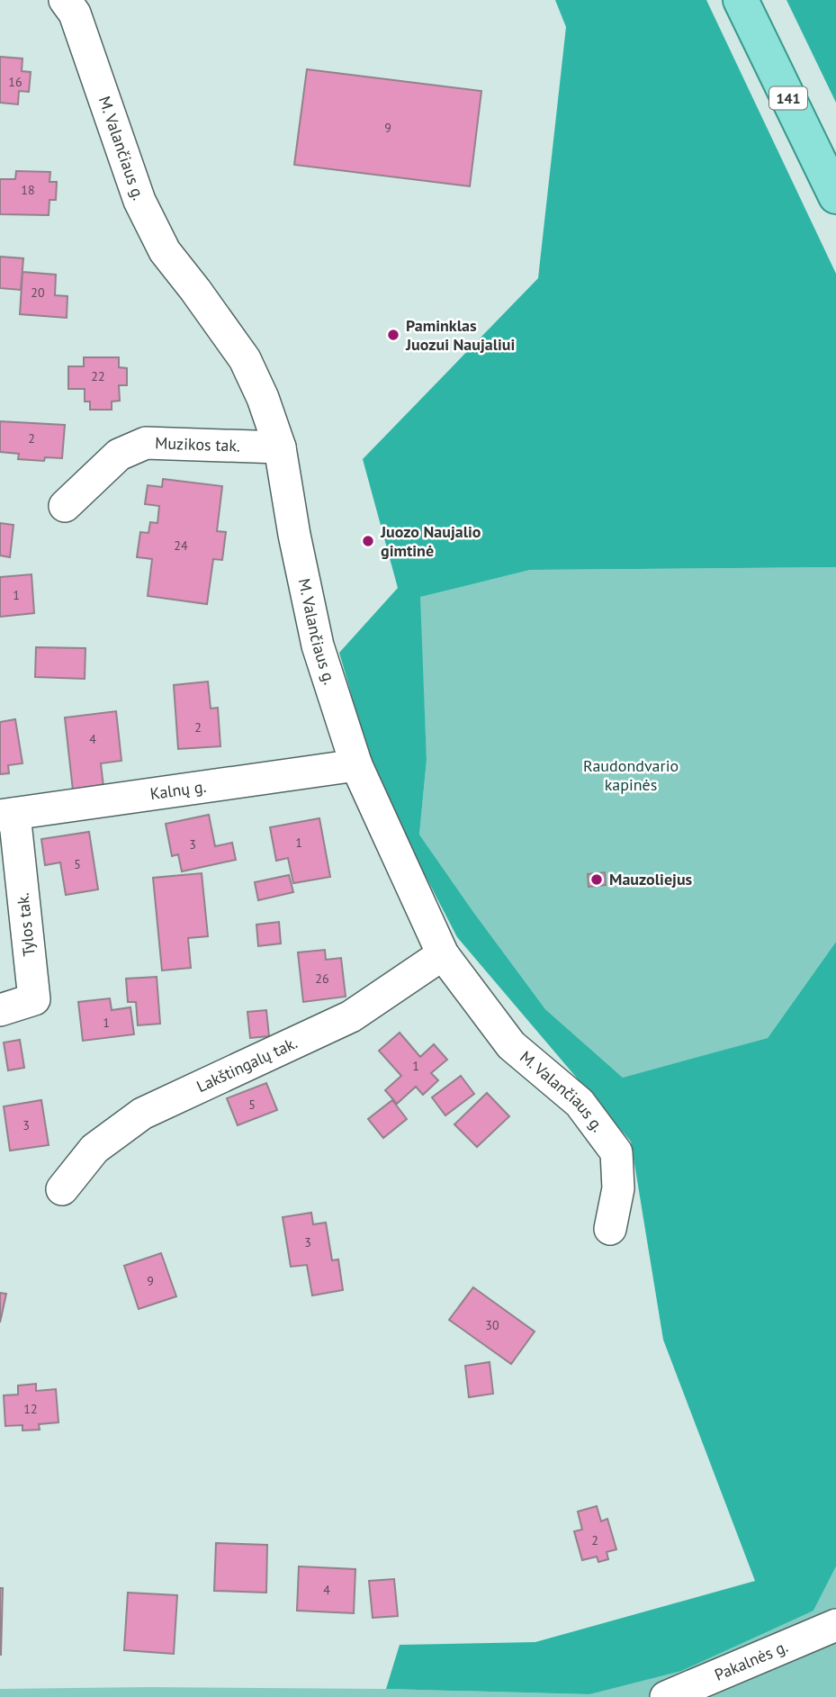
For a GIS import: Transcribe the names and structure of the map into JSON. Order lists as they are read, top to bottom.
{
  "streets": {
    "main road": ["141"],
    "street": [
      "M. Valančiaus g.",
      "Muzikos tak.",
      "Kalnų g.",
      "Tylos tak.",
      "Lakštingalų tak.",
      "Pakalnės g."
    ]
  },
  "crossings": [
    ["M. Valančiaus g.", "Muzikos tak."],
    ["M. Valančiaus g.", "Kalnų g."],
    ["M. Valančiaus g.", "Lakštingalų tak."],
    ["Kalnų g.", "Tylos tak."]
  ],
  "parks": ["Raudondvario kapinės"],
  "places": ["Paminklas Juozui Naujaliui", "Juozo Naujalio gimtinė", "Mauzoliejus"],
  "house_numbers": [
    "16",
    "9",
    "18",
    "20",
    "22",
    "2",
    "24",
    "1",
    "2",
    "4",
    "1",
    "3",
    "5",
    "26",
    "1",
    "1",
    "5",
    "3",
    "3",
    "9",
    "30",
    "12",
    "2",
    "4"
  ]
}
